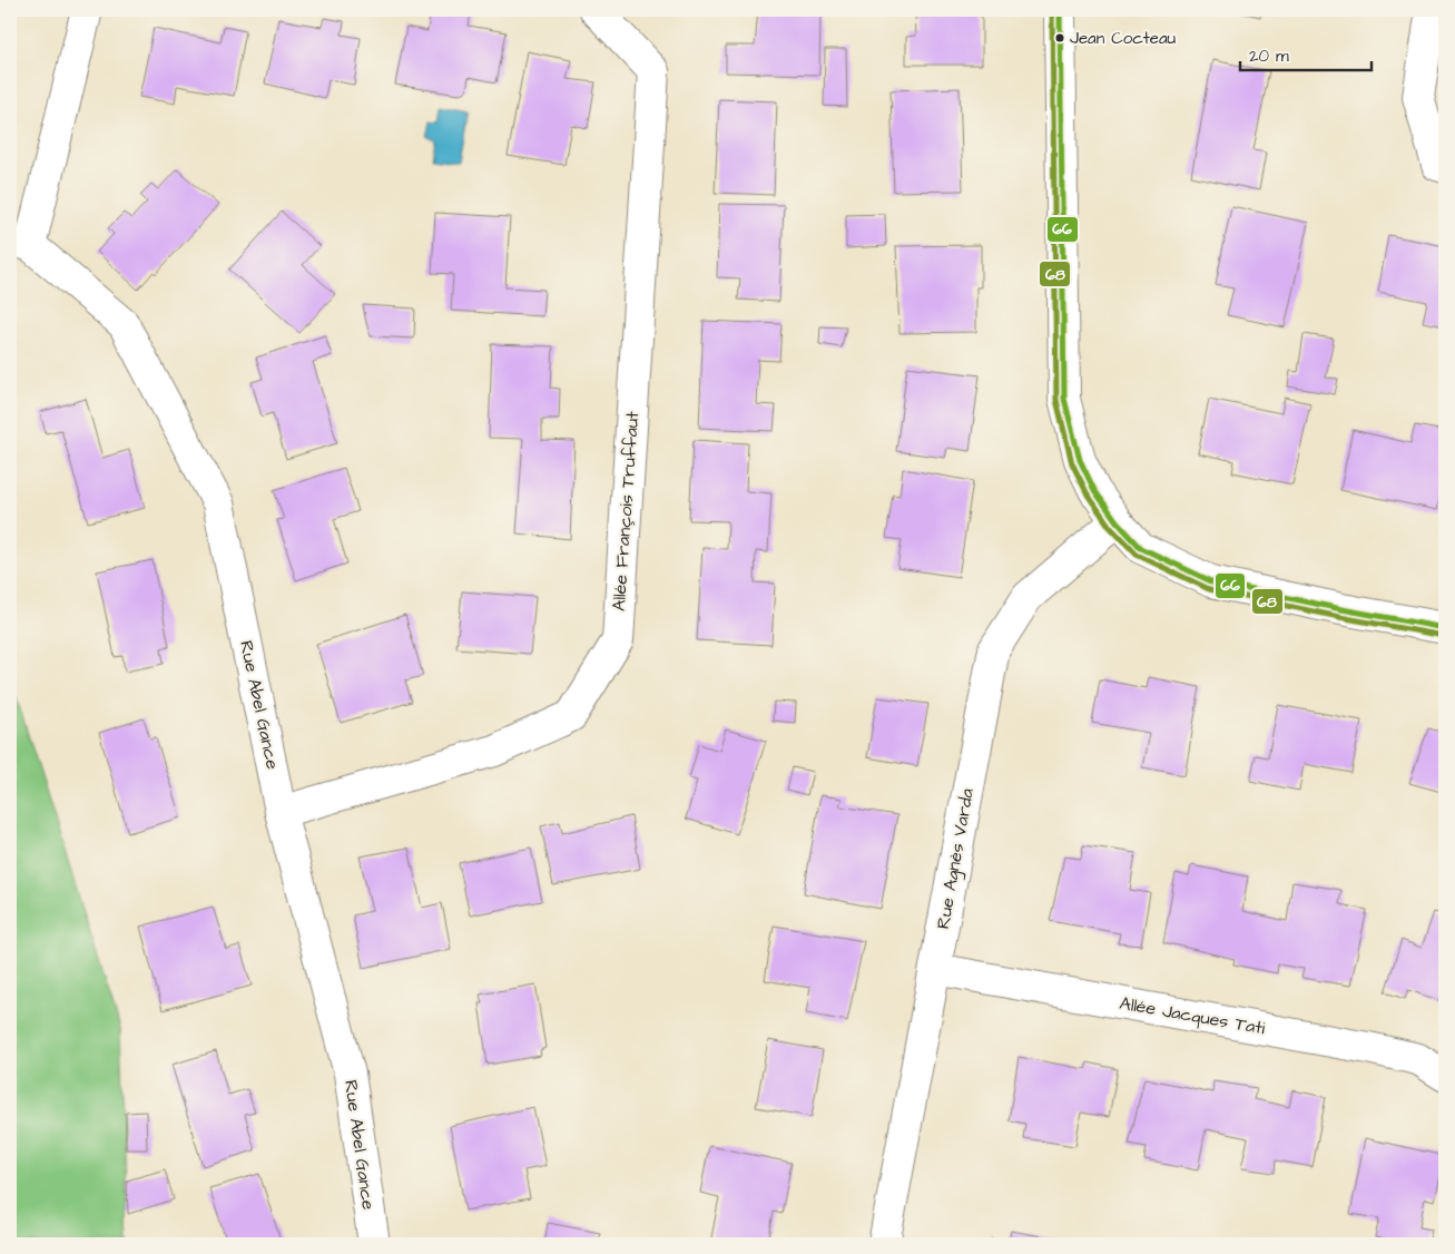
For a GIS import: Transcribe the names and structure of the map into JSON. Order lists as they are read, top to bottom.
{
  "streets": {
    "street": [
      "Allée François Truffaut",
      "Rue Abel Gance",
      "Rue Agnès Varda",
      "Allée Jacques Tati"
    ]
  },
  "crossings": [
    ["Allée François Truffaut", "Rue Abel Gance"],
    ["Rue Agnès Varda", "Allée Jacques Tati"]
  ],
  "places": ["Jean Cocteau"],
  "lines": ["transit line 66", "transit line 68"],
  "scale_bar": "20 m"
}
